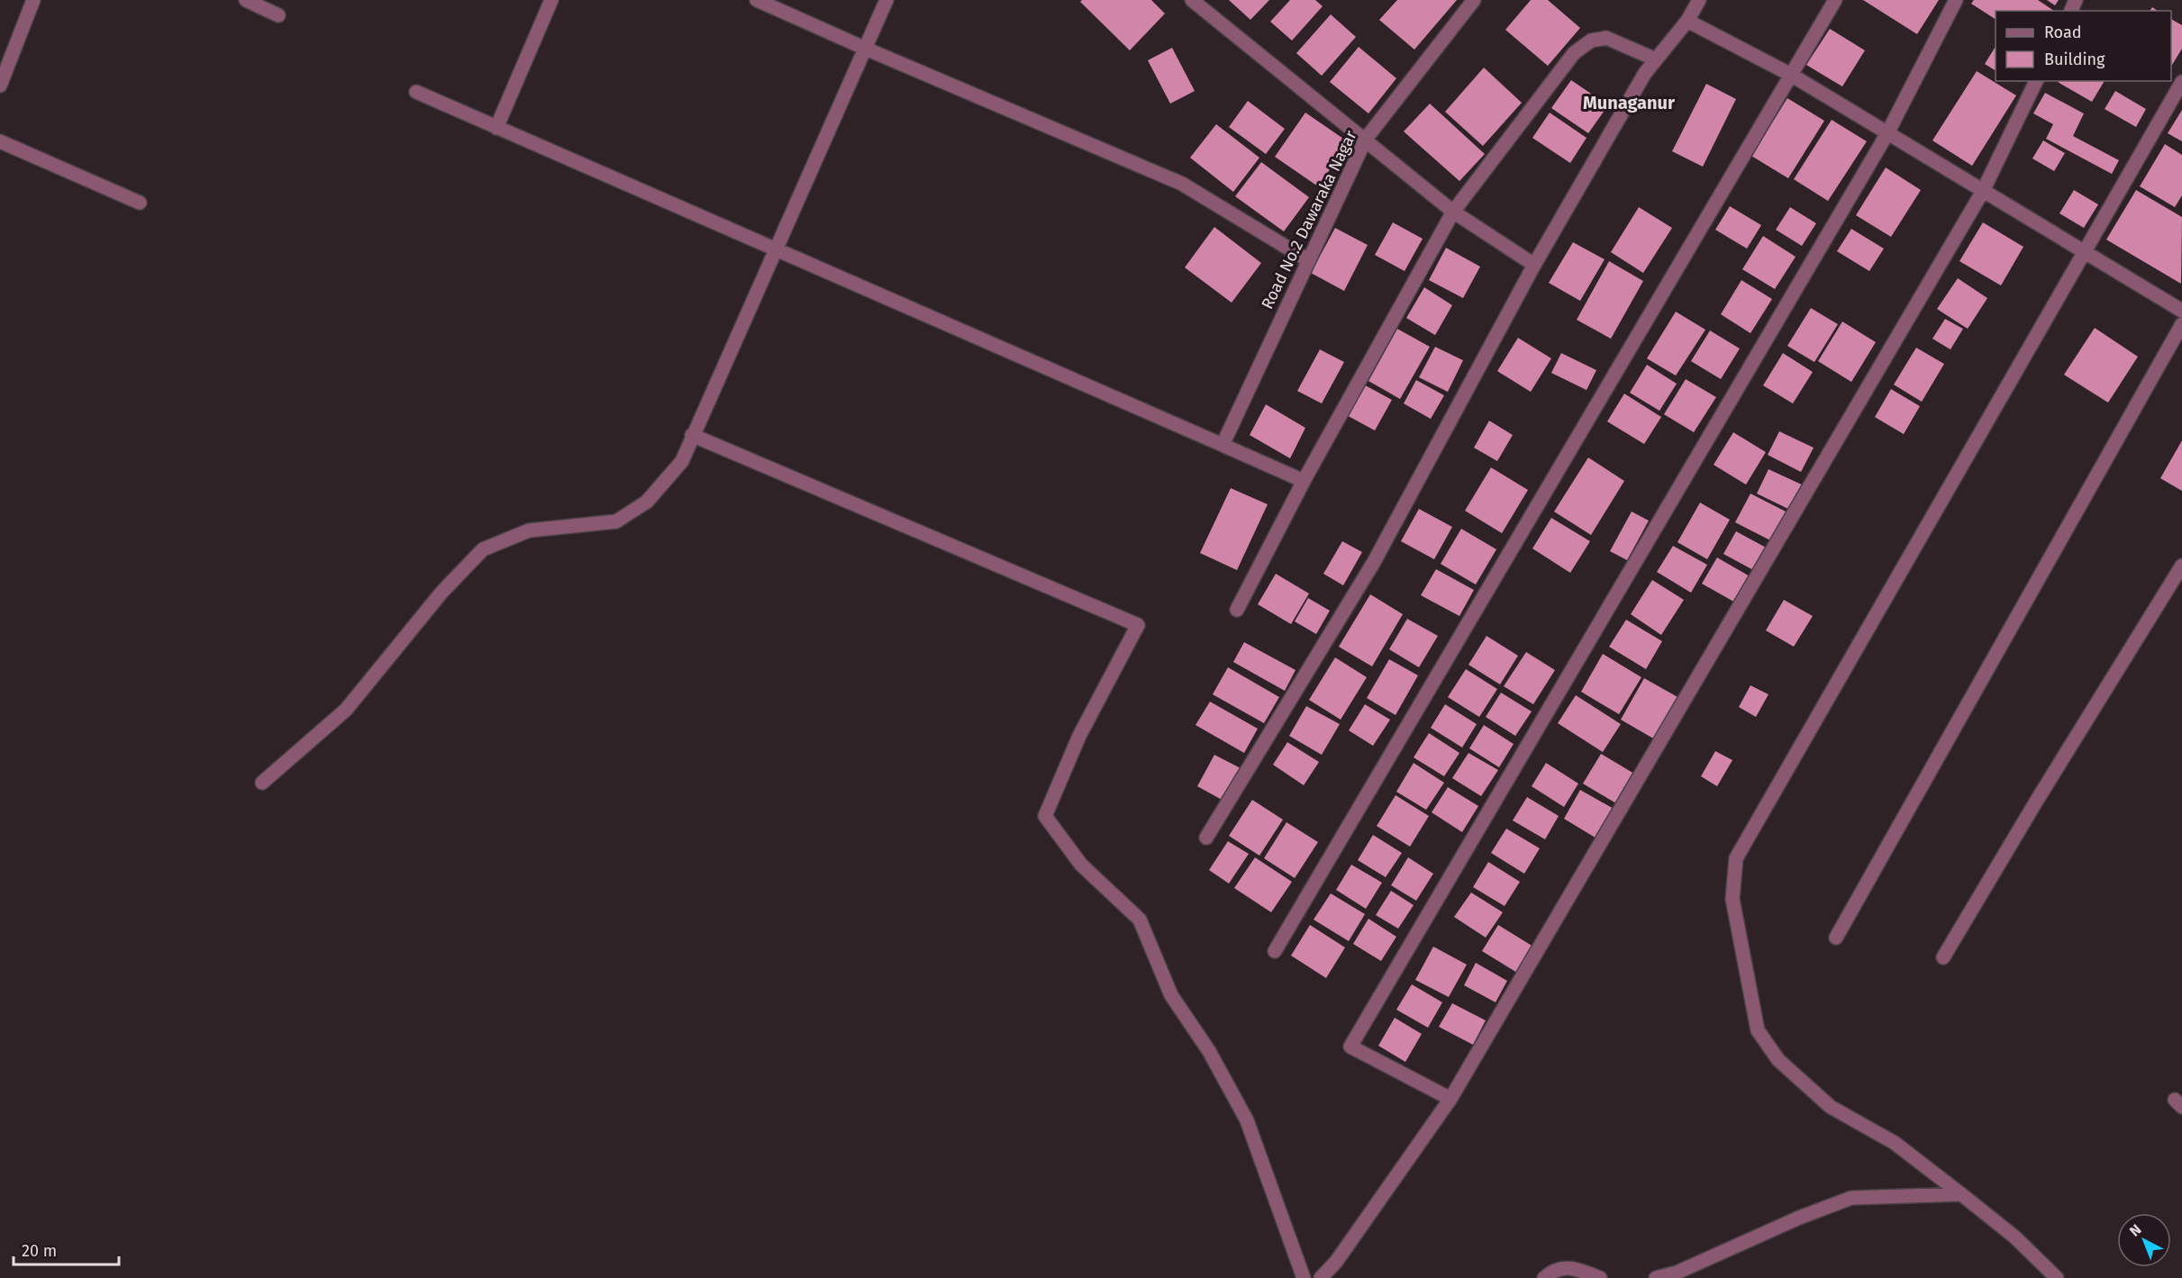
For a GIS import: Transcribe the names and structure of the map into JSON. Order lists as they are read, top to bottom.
{
  "streets": {
    "street": ["Road No.2 Dawaraka Nagar"]
  },
  "districts": ["Munaganur"],
  "legend": ["Road", "Building"],
  "scale_bar": "20 m",
  "north": "top left"
}
